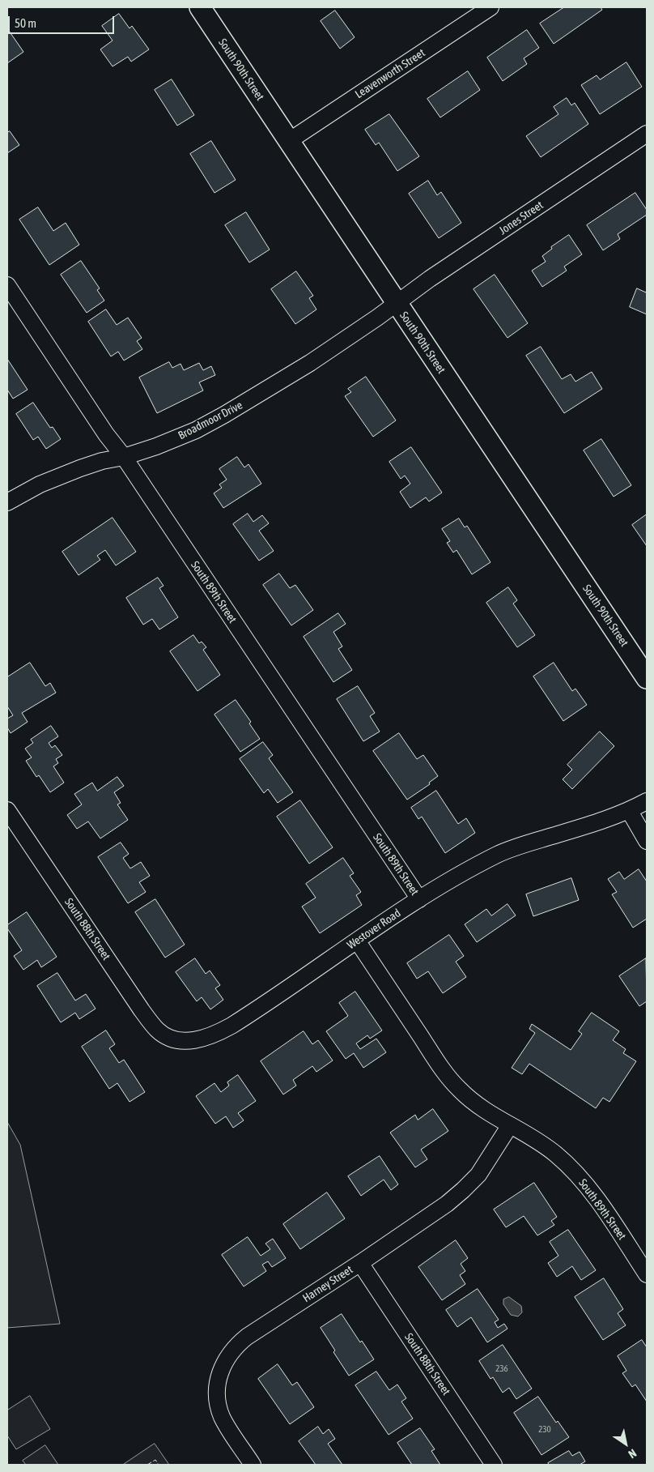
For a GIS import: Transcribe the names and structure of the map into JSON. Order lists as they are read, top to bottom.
{
  "streets": {
    "main road": ["South 90th Street"],
    "street": [
      "Leavenworth Street",
      "Jones Street",
      "Broadmoor Drive",
      "South 89th Street",
      "South 88th Street",
      "Westover Road",
      "Harney Street"
    ]
  },
  "crossings": [
    ["South 90th Street", "Leavenworth Street"],
    ["South 90th Street", "Jones Street"],
    ["South 90th Street", "Broadmoor Drive"],
    ["Jones Street", "Broadmoor Drive"],
    ["Broadmoor Drive", "South 89th Street"],
    ["South 89th Street", "Westover Road"],
    ["South 89th Street", "Harney Street"],
    ["South 88th Street", "Westover Road"],
    ["South 88th Street", "Harney Street"]
  ],
  "house_numbers": ["236", "230"],
  "scale_bar": "50 m",
  "north": "bottom right"
}
